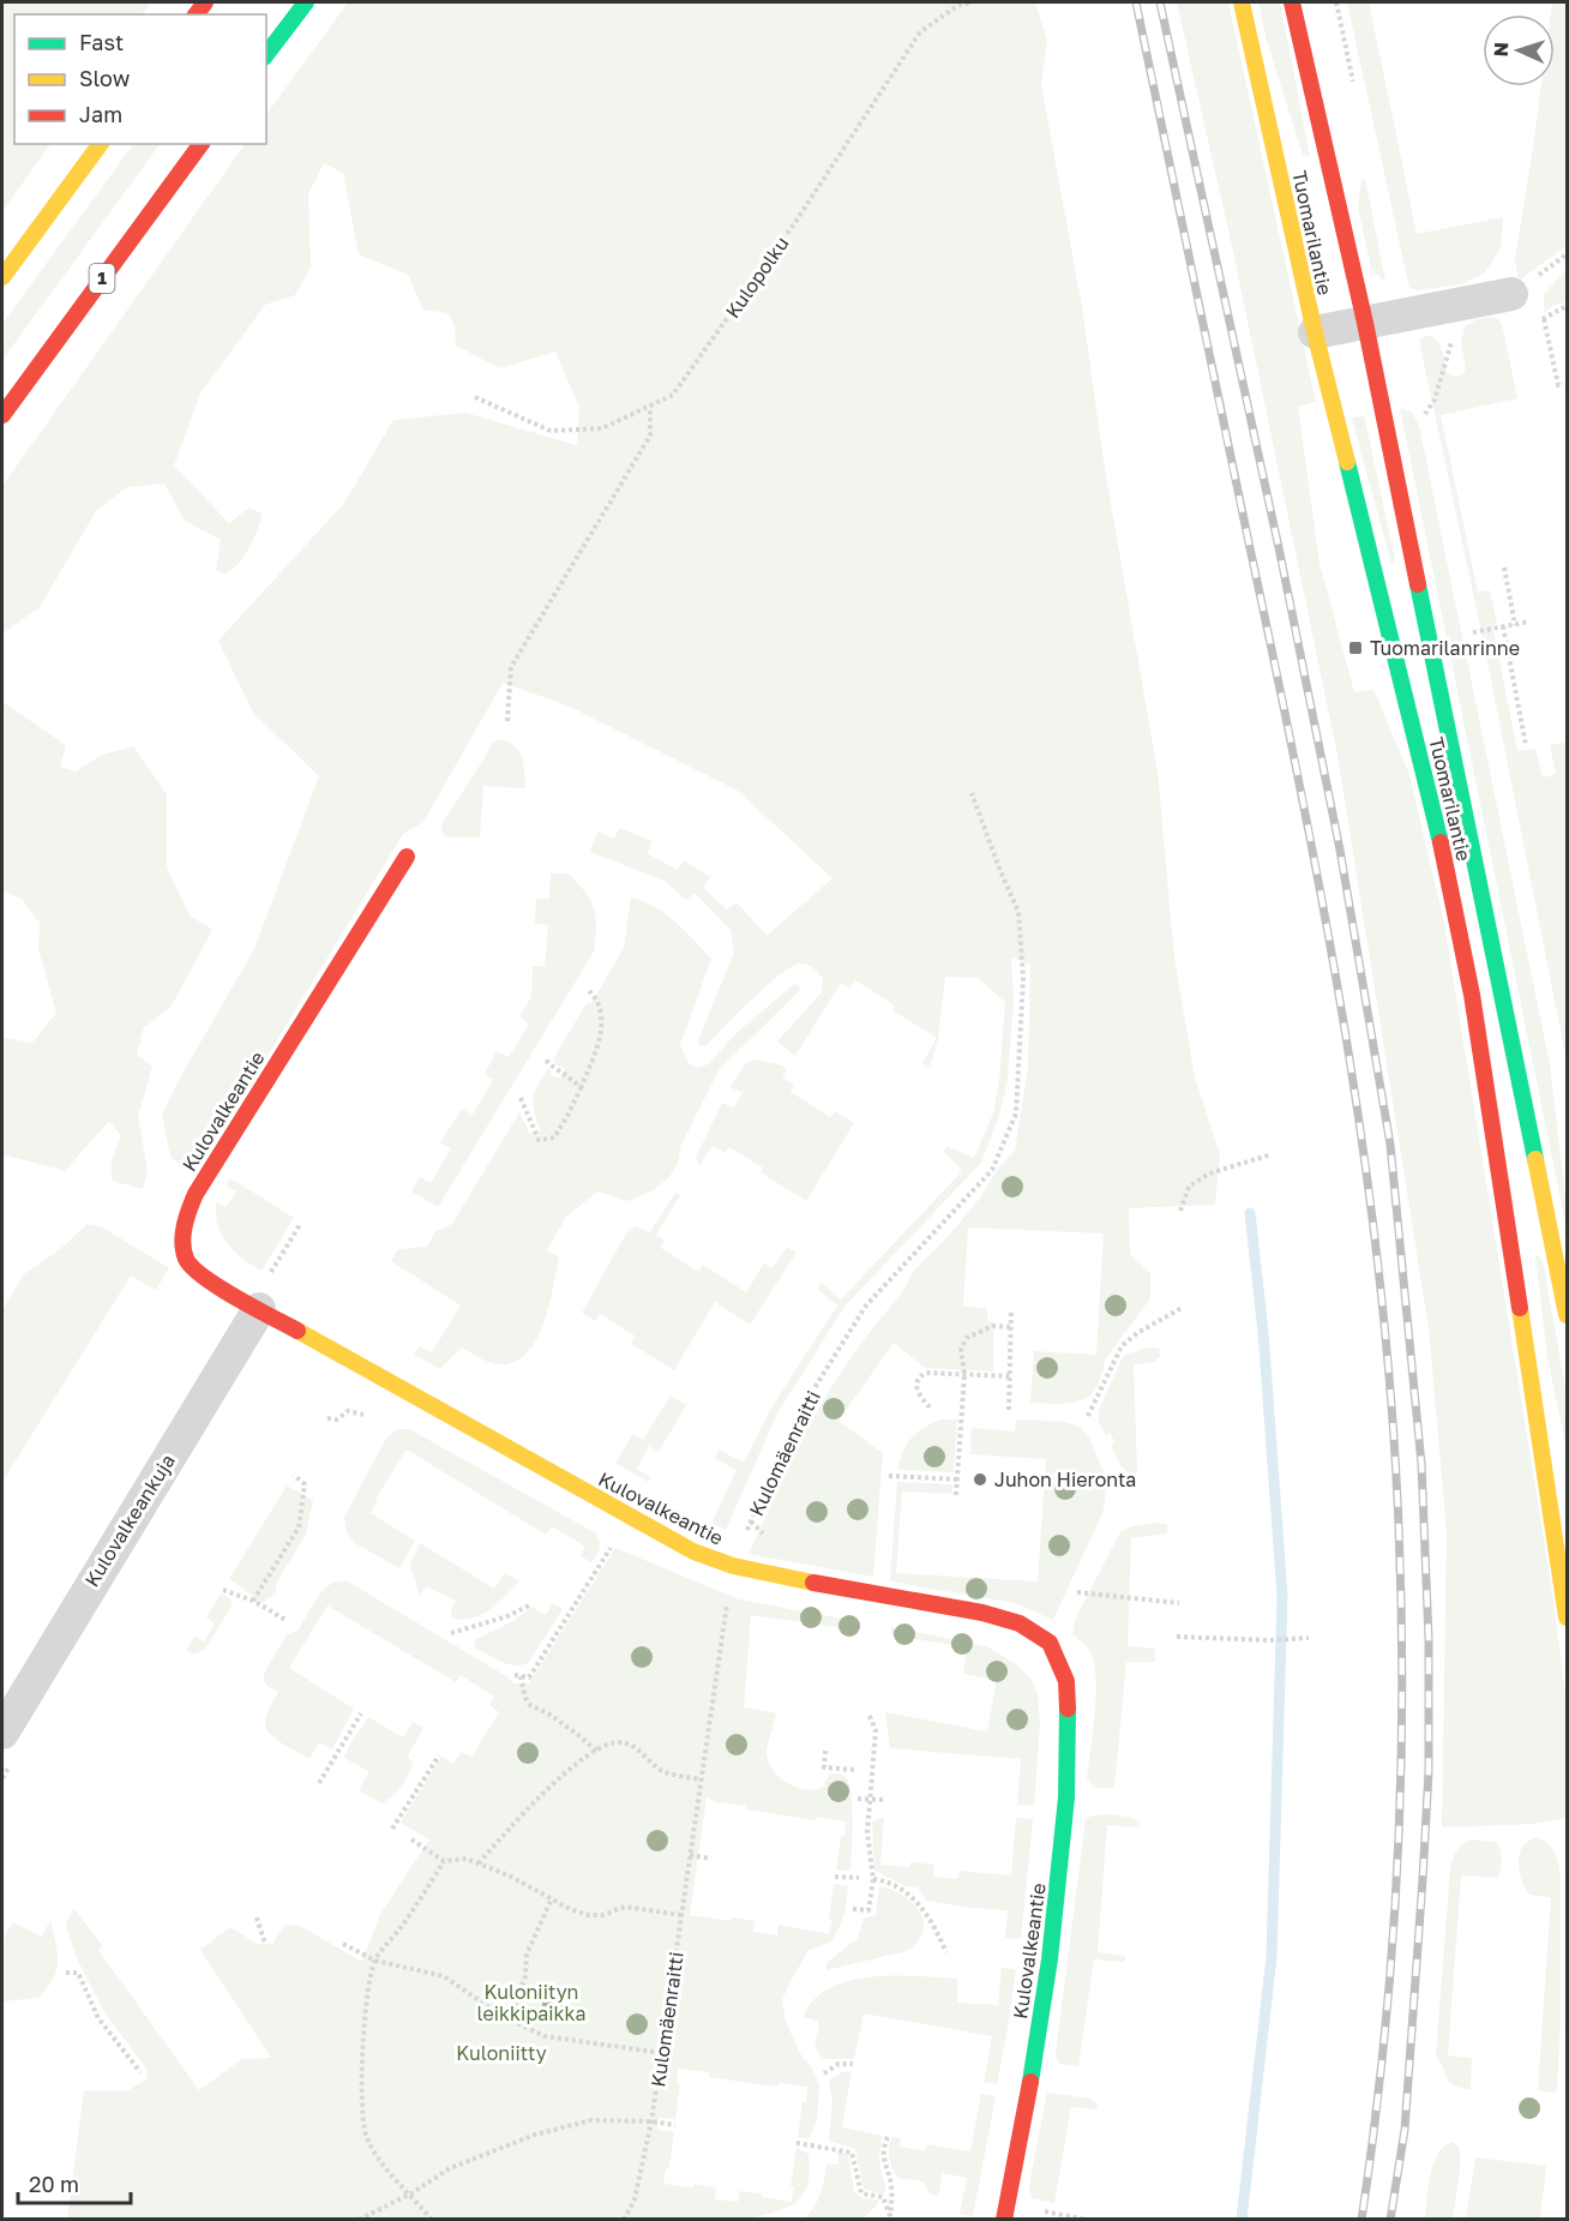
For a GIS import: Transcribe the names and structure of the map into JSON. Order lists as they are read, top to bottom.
{
  "streets": {
    "main road": ["Tuomarilantie", "1", "Kulovalkeantie"],
    "street": ["Kulovalkeankuja"],
    "path": ["Kulopolku", "Kulomäenraitti"]
  },
  "crossings": [
    ["Kulovalkeantie", "Kulomäenraitti"],
    ["Kulovalkeantie", "Kulovalkeankuja"]
  ],
  "parks": ["Kuloniityn leikkipaikka", "Kuloniitty"],
  "places": {
    "transit": ["Tuomarilanrinne"],
    "other": ["Juhon Hieronta"]
  },
  "legend": ["Fast", "Slow", "Jam"],
  "scale_bar": "20 m",
  "north": "left"
}
